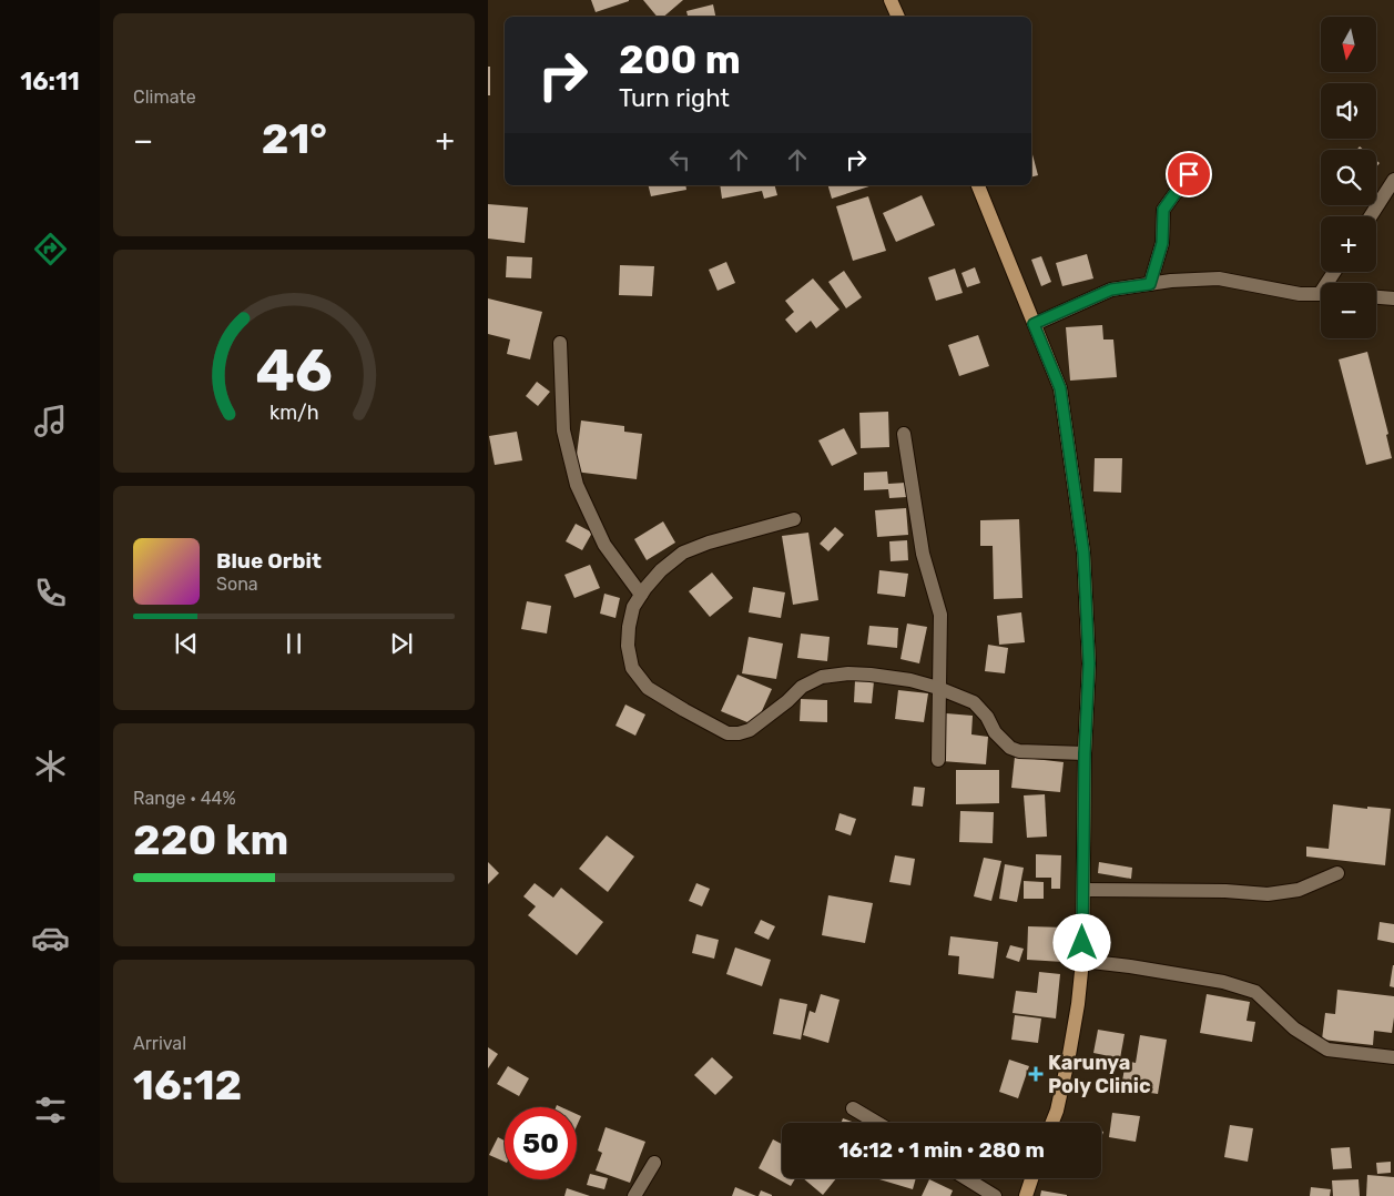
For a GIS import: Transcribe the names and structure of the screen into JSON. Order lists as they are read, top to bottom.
{
  "places": {
    "health": ["Karunya Poly Clinic"]
  },
  "north": "bottom",
  "page": {
    "tabs": "16:11",
    "tile": [
      "Climate",
      ["Range · 44%", "220 km"],
      ["Arrival", "16:12"]
    ],
    "map_buttons": ["+", "−"],
    "turn": ["200 m", "Turn right"],
    "heat": ["−", "21°", "+"],
    "song": ["Blue Orbit", "Sona"],
    "limit": "50",
    "trip": "16:12 · 1 min · 280 m",
    "gauge": ["46", "km/h"]
  }
}
